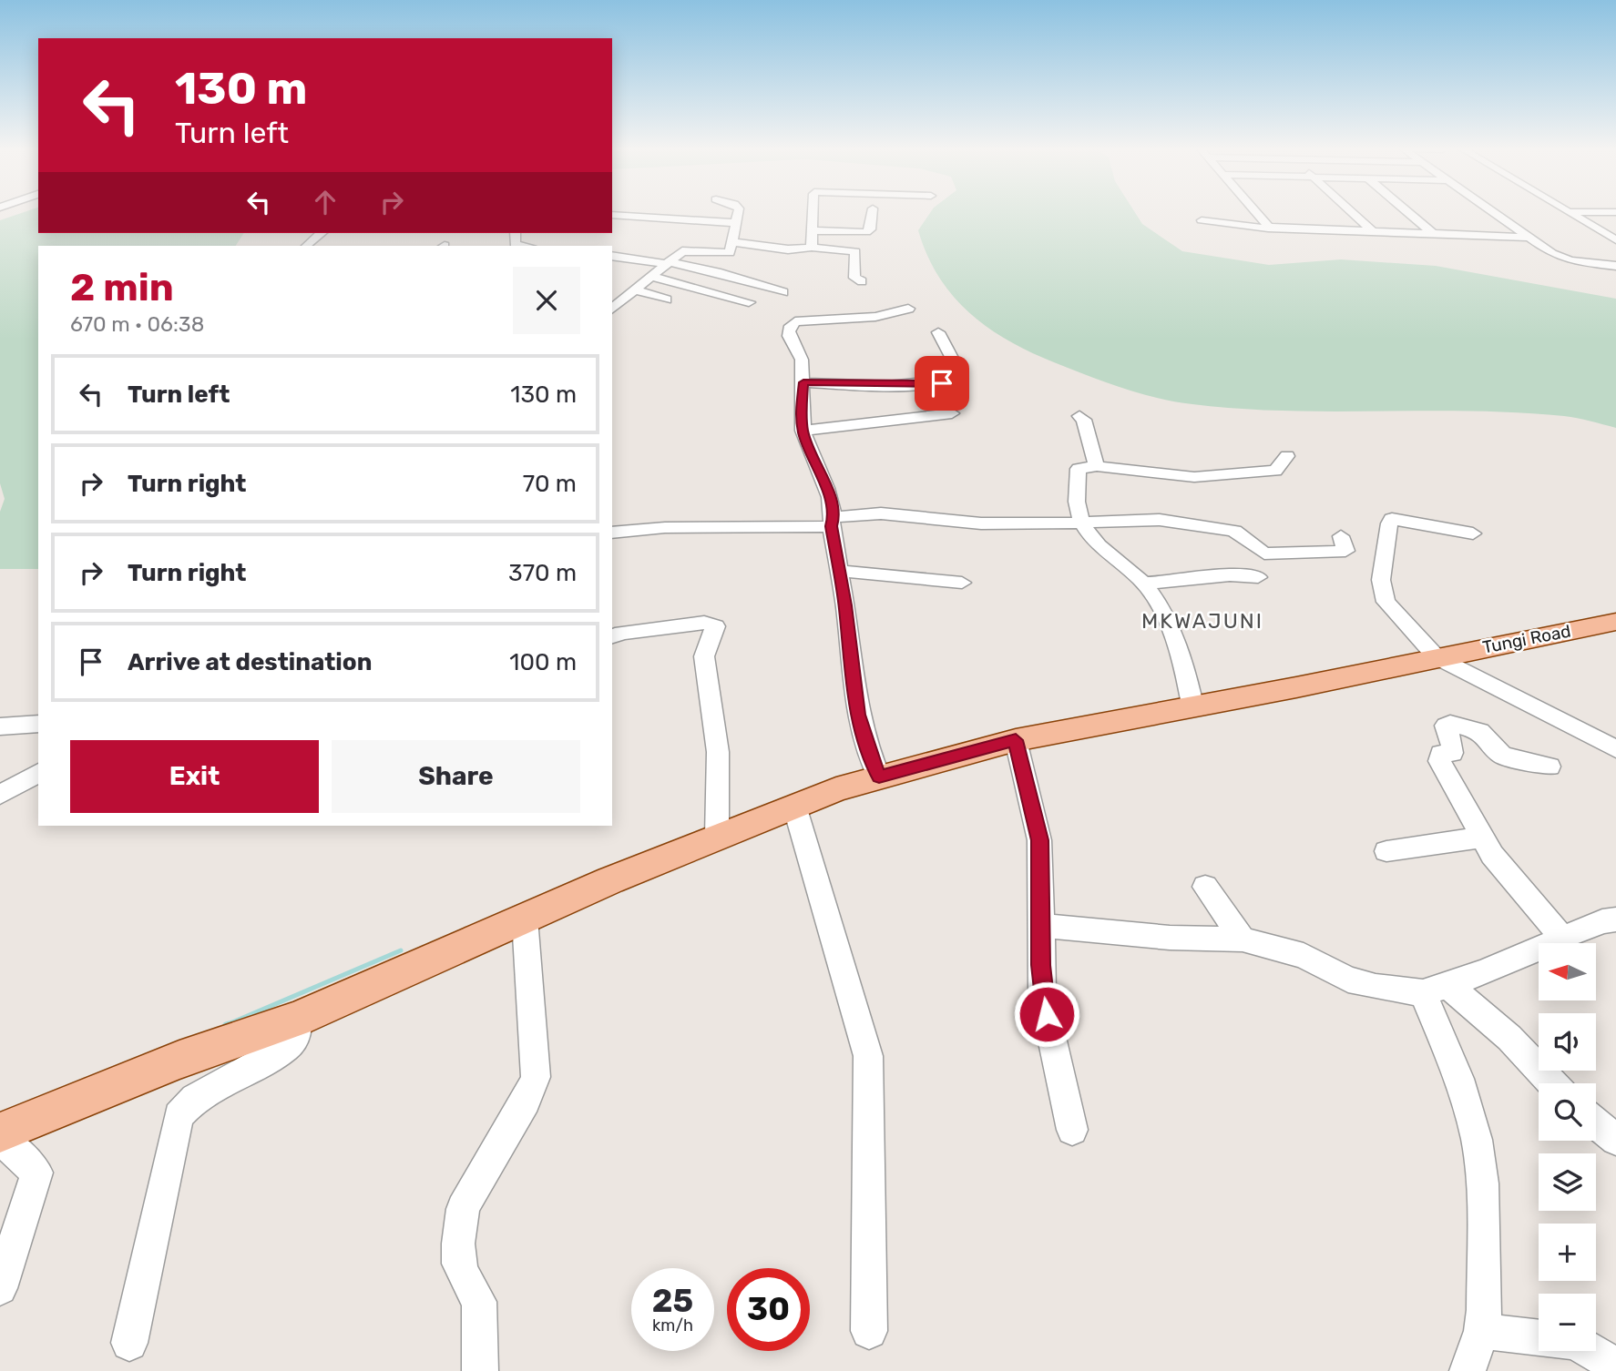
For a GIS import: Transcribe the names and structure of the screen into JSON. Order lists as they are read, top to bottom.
{
  "streets": {
    "main road": ["Tungi Road"]
  },
  "districts": ["MKWAJUNI"],
  "north": "left",
  "page": {
    "turn": ["130 m", "Turn left"],
    "heading": ["2 min", "670 m · 06:38"],
    "list": [
      {
        "name": "Turn left",
        "value": "130 m"
      },
      {
        "name": "Turn right",
        "value": "70 m"
      },
      {
        "name": "Turn right",
        "value": "370 m"
      },
      {
        "name": "Arrive at destination",
        "value": "100 m"
      }
    ],
    "buttons": ["Exit", "Share"],
    "map_buttons": ["+", "−"],
    "speed": "25 km/h",
    "limit": "30"
  }
}
